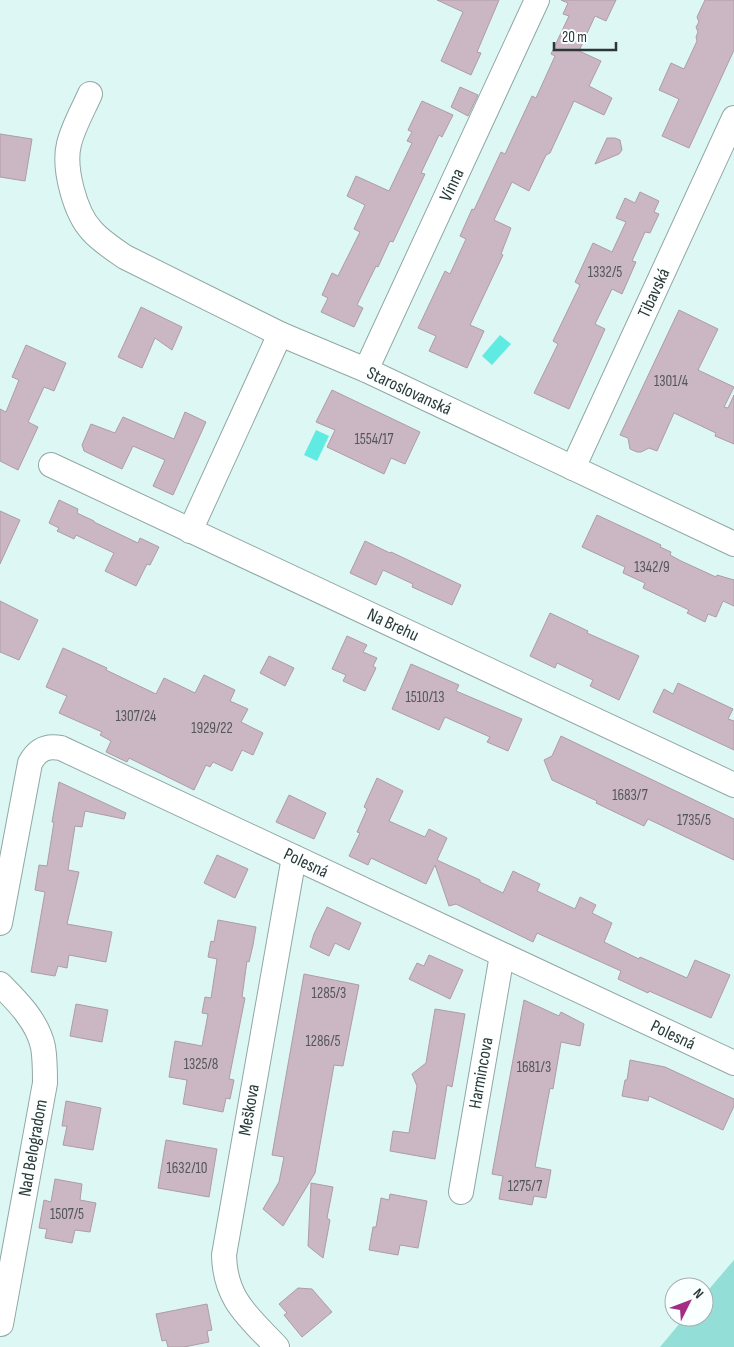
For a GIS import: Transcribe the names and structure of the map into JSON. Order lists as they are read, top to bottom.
{
  "streets": {
    "street": [
      "Vínna",
      "Tibavská",
      "Staroslovanská",
      "Na Brehu",
      "Polesná",
      "Harmincova",
      "Meškova",
      "Nad Belogradom"
    ]
  },
  "crossings": [
    ["Vínna", "Staroslovanská"],
    ["Tibavská", "Staroslovanská"],
    ["Polesná", "Harmincova"],
    ["Polesná", "Meškova"]
  ],
  "house_numbers": [
    "1332/5",
    "1301/4",
    "1554/17",
    "1342/9",
    "1510/13",
    "1307/24",
    "1929/22",
    "1683/7",
    "1735/5",
    "1285/3",
    "1286/5",
    "1325/8",
    "1681/3",
    "1632/10",
    "1275/7",
    "1507/5"
  ],
  "scale_bar": "20 m",
  "north": "top right"
}
